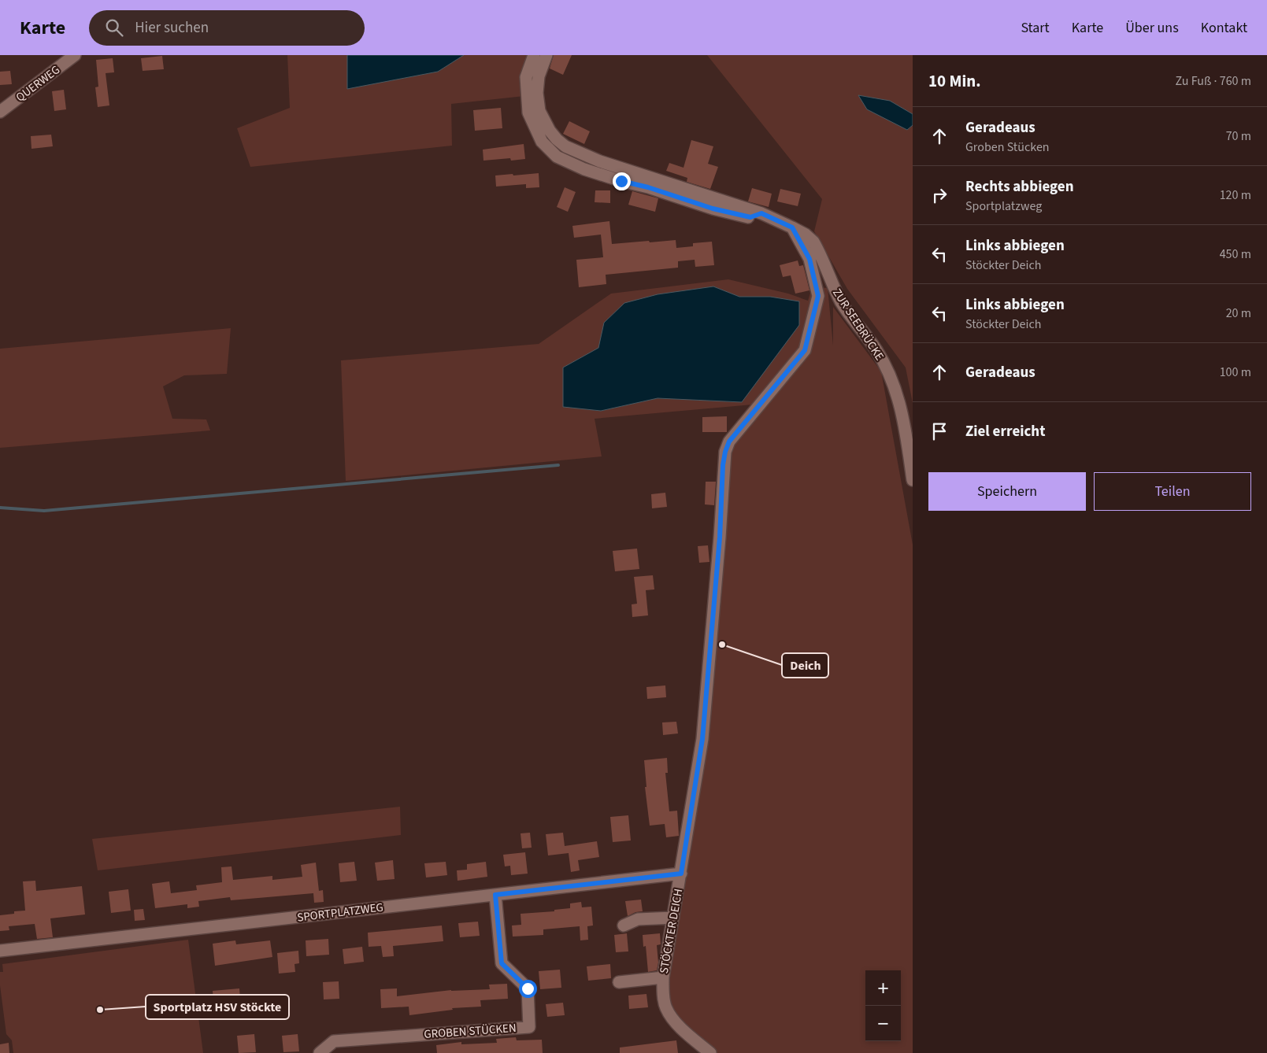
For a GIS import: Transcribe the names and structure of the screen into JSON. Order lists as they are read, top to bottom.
{
  "streets": {
    "street": [
      "QUERWEG",
      "ZUR SEEBRÜCKE",
      "SPORTPLATZWEG",
      "STÖCKTER DEICH",
      "GROBEN STÜCKEN"
    ]
  },
  "crossings": [
    ["ZUR SEEBRÜCKE", "STÖCKTER DEICH"],
    ["SPORTPLATZWEG", "STÖCKTER DEICH"],
    ["SPORTPLATZWEG", "GROBEN STÜCKEN"]
  ],
  "places": ["Deich", "Sportplatz HSV Stöckte"],
  "page": {
    "header": "Karte",
    "search": "Hier suchen",
    "nav": [
      "Start",
      "Karte",
      "Über uns",
      "Kontakt"
    ],
    "heading": ["10 Min.", "Zu Fuß · 760 m"],
    "list": [
      ["Geradeaus", "Groben Stücken", "70 m"],
      ["Rechts abbiegen", "Sportplatzweg", "120 m"],
      ["Links abbiegen", "Stöckter Deich", "450 m"],
      ["Links abbiegen", "Stöckter Deich", "20 m"],
      ["Geradeaus", "100 m"],
      "Ziel erreicht"
    ],
    "buttons": ["Speichern", "Teilen"],
    "map_buttons": ["+", "−"]
  }
}
